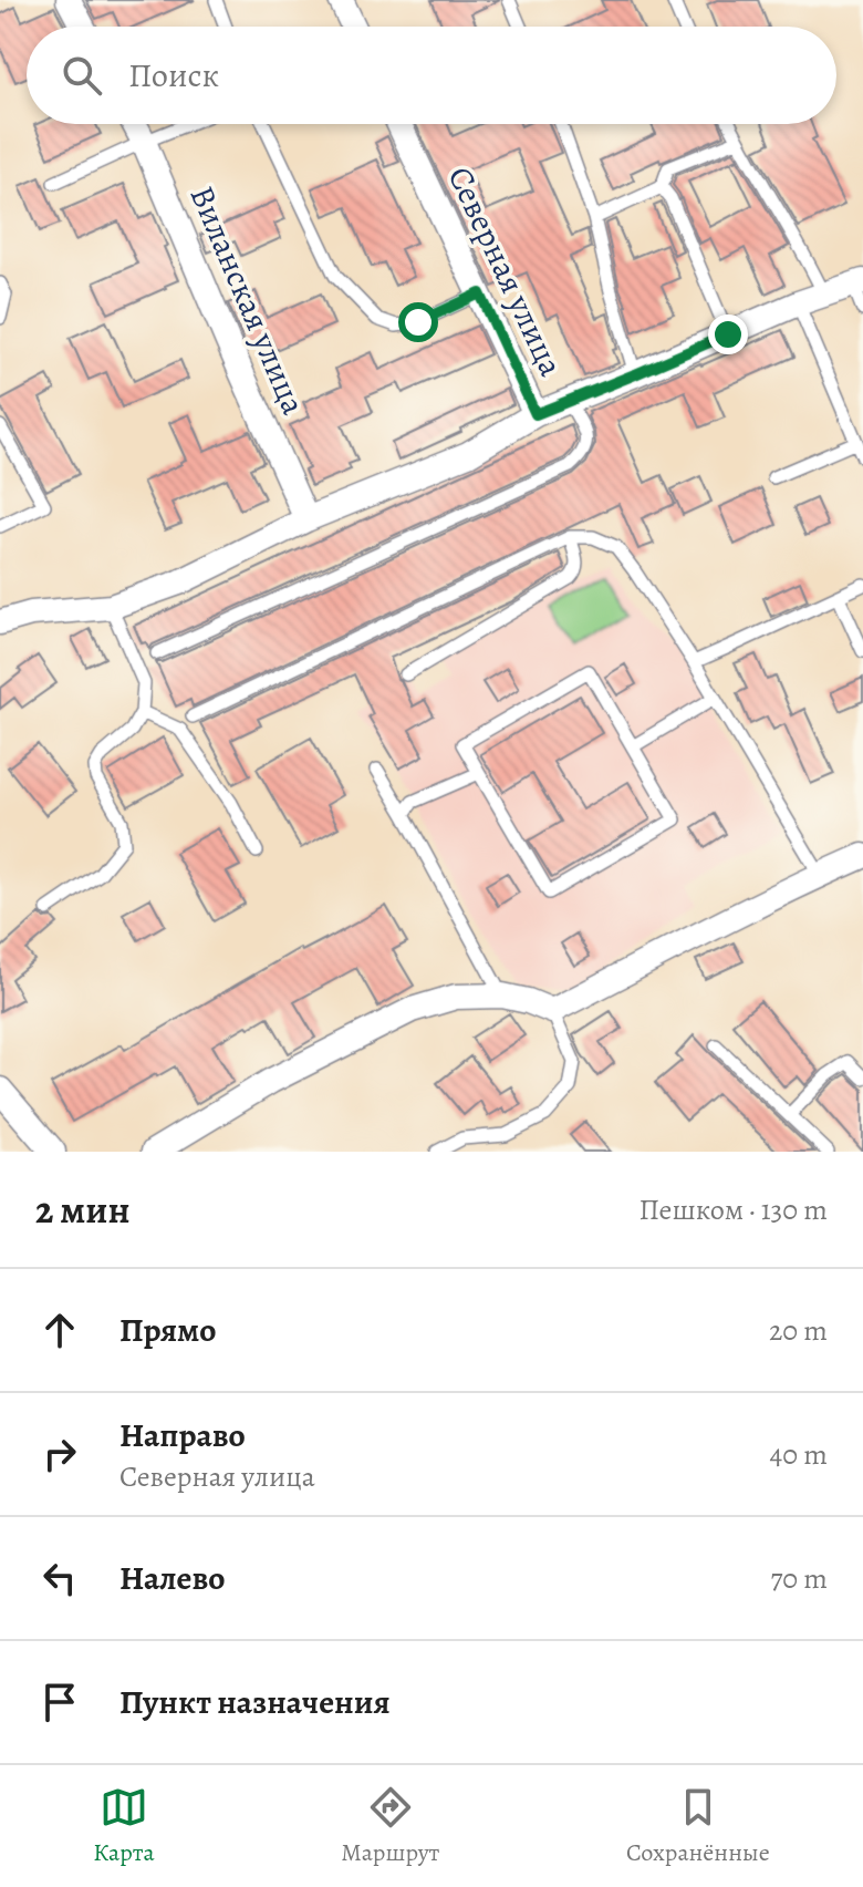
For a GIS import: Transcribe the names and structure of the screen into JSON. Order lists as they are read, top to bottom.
{
  "streets": {
    "street": ["Северная улица", "Виланская улица"]
  },
  "page": {
    "search": "Поиск",
    "heading": ["2 мин", "Пешком · 130 m"],
    "list": [
      ["Прямо", "20 m"],
      ["Направо", "Северная улица", "40 m"],
      ["Налево", "70 m"],
      "Пункт назначения"
    ],
    "nav": ["Карта", "Маршрут", "Сохранённые"]
  }
}
